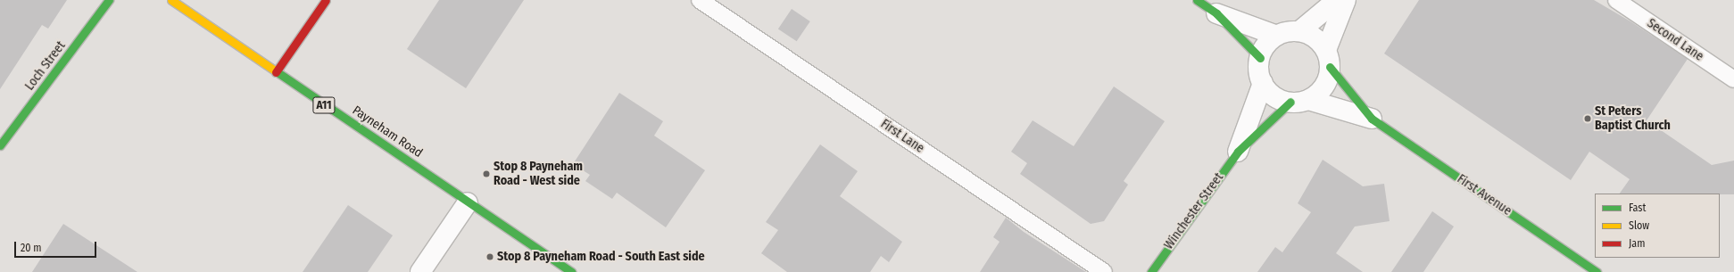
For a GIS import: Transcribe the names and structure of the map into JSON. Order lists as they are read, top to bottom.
{
  "streets": {
    "street": [
      "Loch Street",
      "A11",
      "Payneham Road",
      "First Avenue",
      "Winchester Street"
    ],
    "lane": ["Second Lane", "First Lane"]
  },
  "crossings": [
    ["First Avenue", "Winchester Street"]
  ],
  "places": ["St Peters Baptist Church", "Stop 8 Payneham Road - West side", "Stop 8 Payneham Road - South East side"],
  "legend": ["Fast", "Slow", "Jam"],
  "scale_bar": "20 m"
}
